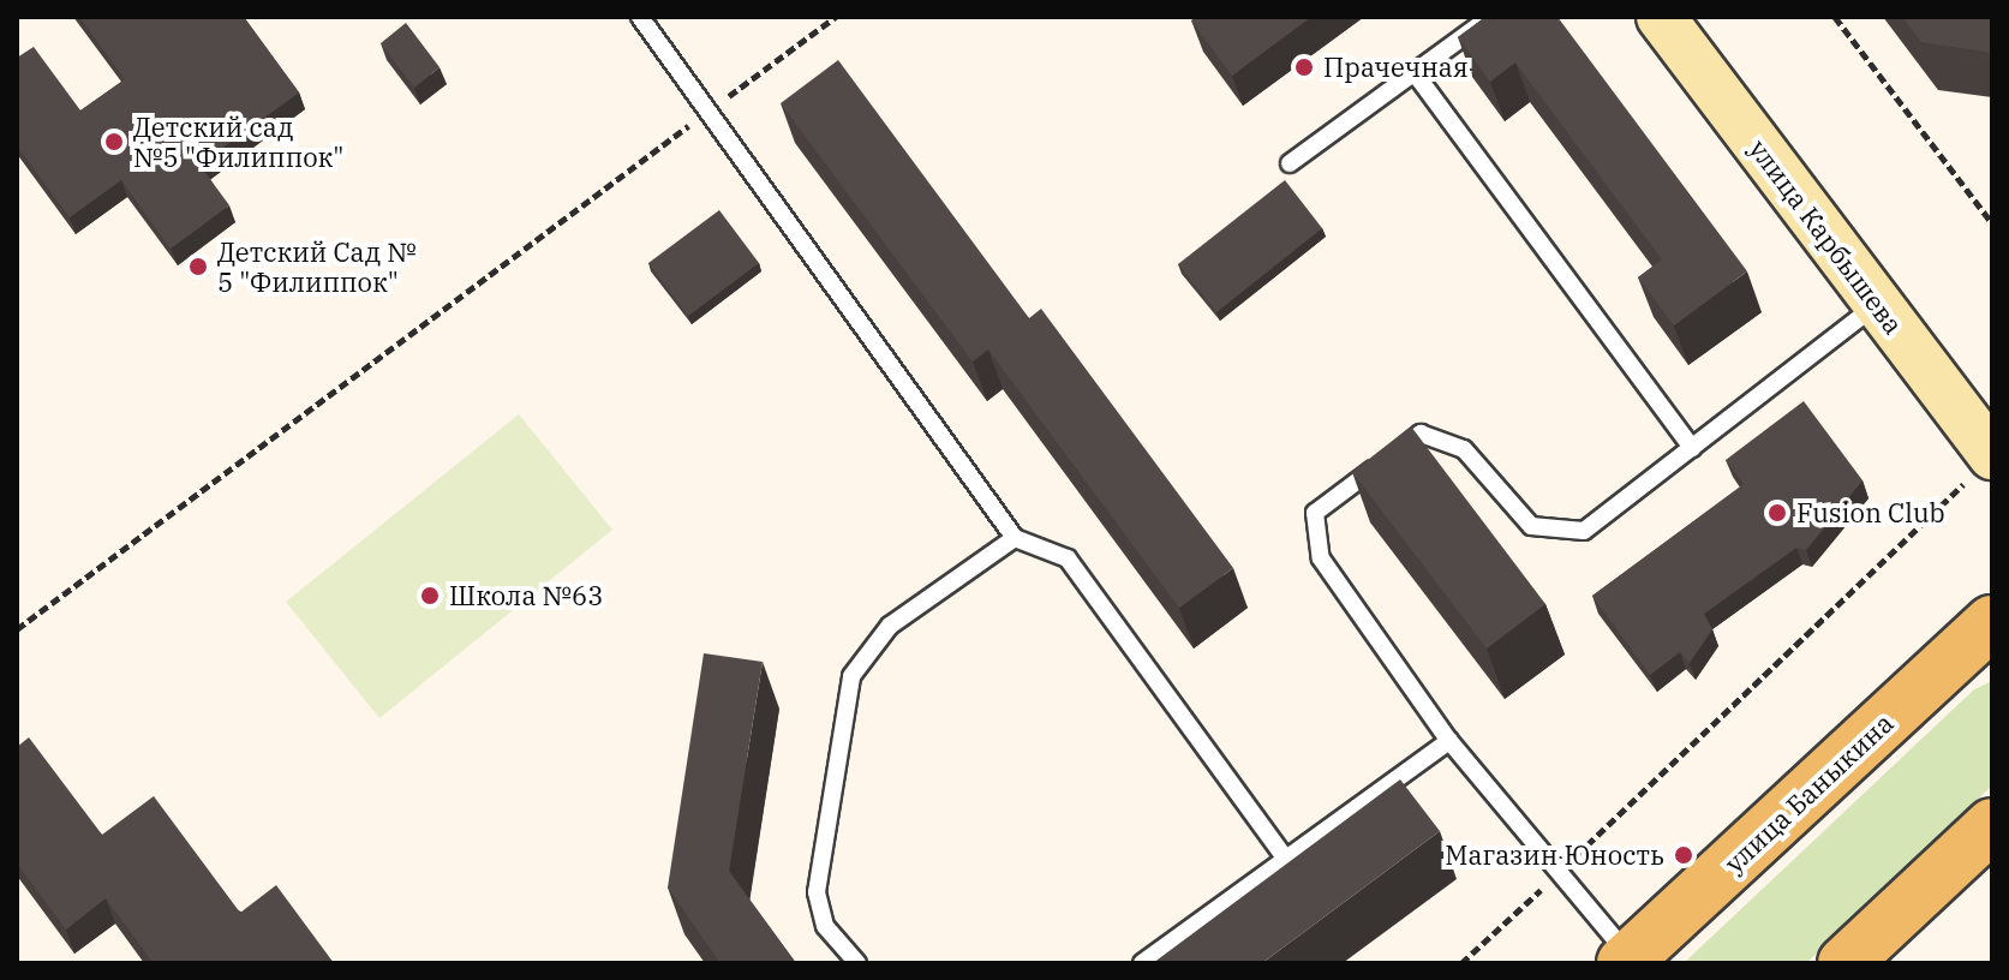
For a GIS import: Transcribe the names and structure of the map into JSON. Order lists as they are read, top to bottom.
{
  "streets": {
    "main road": ["улица Баныкина"],
    "street": ["улица Карбышева"]
  },
  "places": [
    "Прачечная",
    "Детский сад №5 \"Филиппок\"",
    "Детский Сад № 5 \"Филиппок\"",
    "Fusion Club",
    "Школа №63",
    "Магазин Юность"
  ]
}
